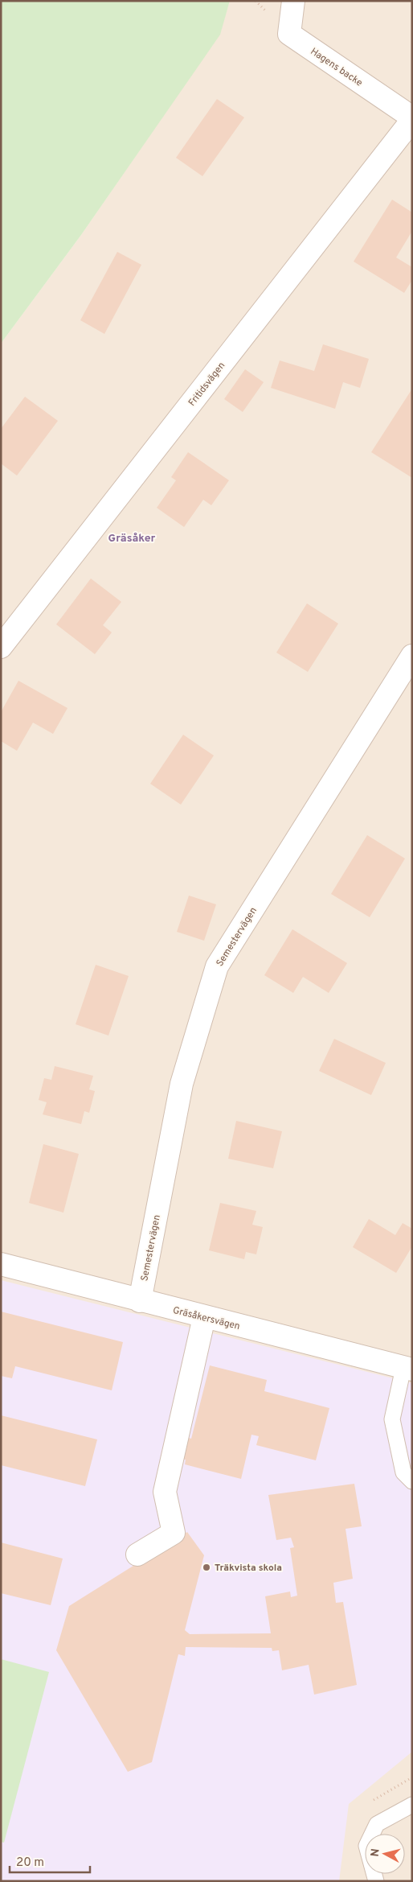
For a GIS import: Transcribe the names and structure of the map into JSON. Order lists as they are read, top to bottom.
{
  "streets": {
    "street": [
      "Hagens backe",
      "Fritidsvägen",
      "Semestervägen",
      "Gräsåkersvägen"
    ]
  },
  "crossings": [
    ["Hagens backe", "Fritidsvägen"],
    ["Semestervägen", "Gräsåkersvägen"]
  ],
  "districts": ["Gräsåker"],
  "places": ["Träkvista skola"],
  "scale_bar": "20 m",
  "north": "left"
}
